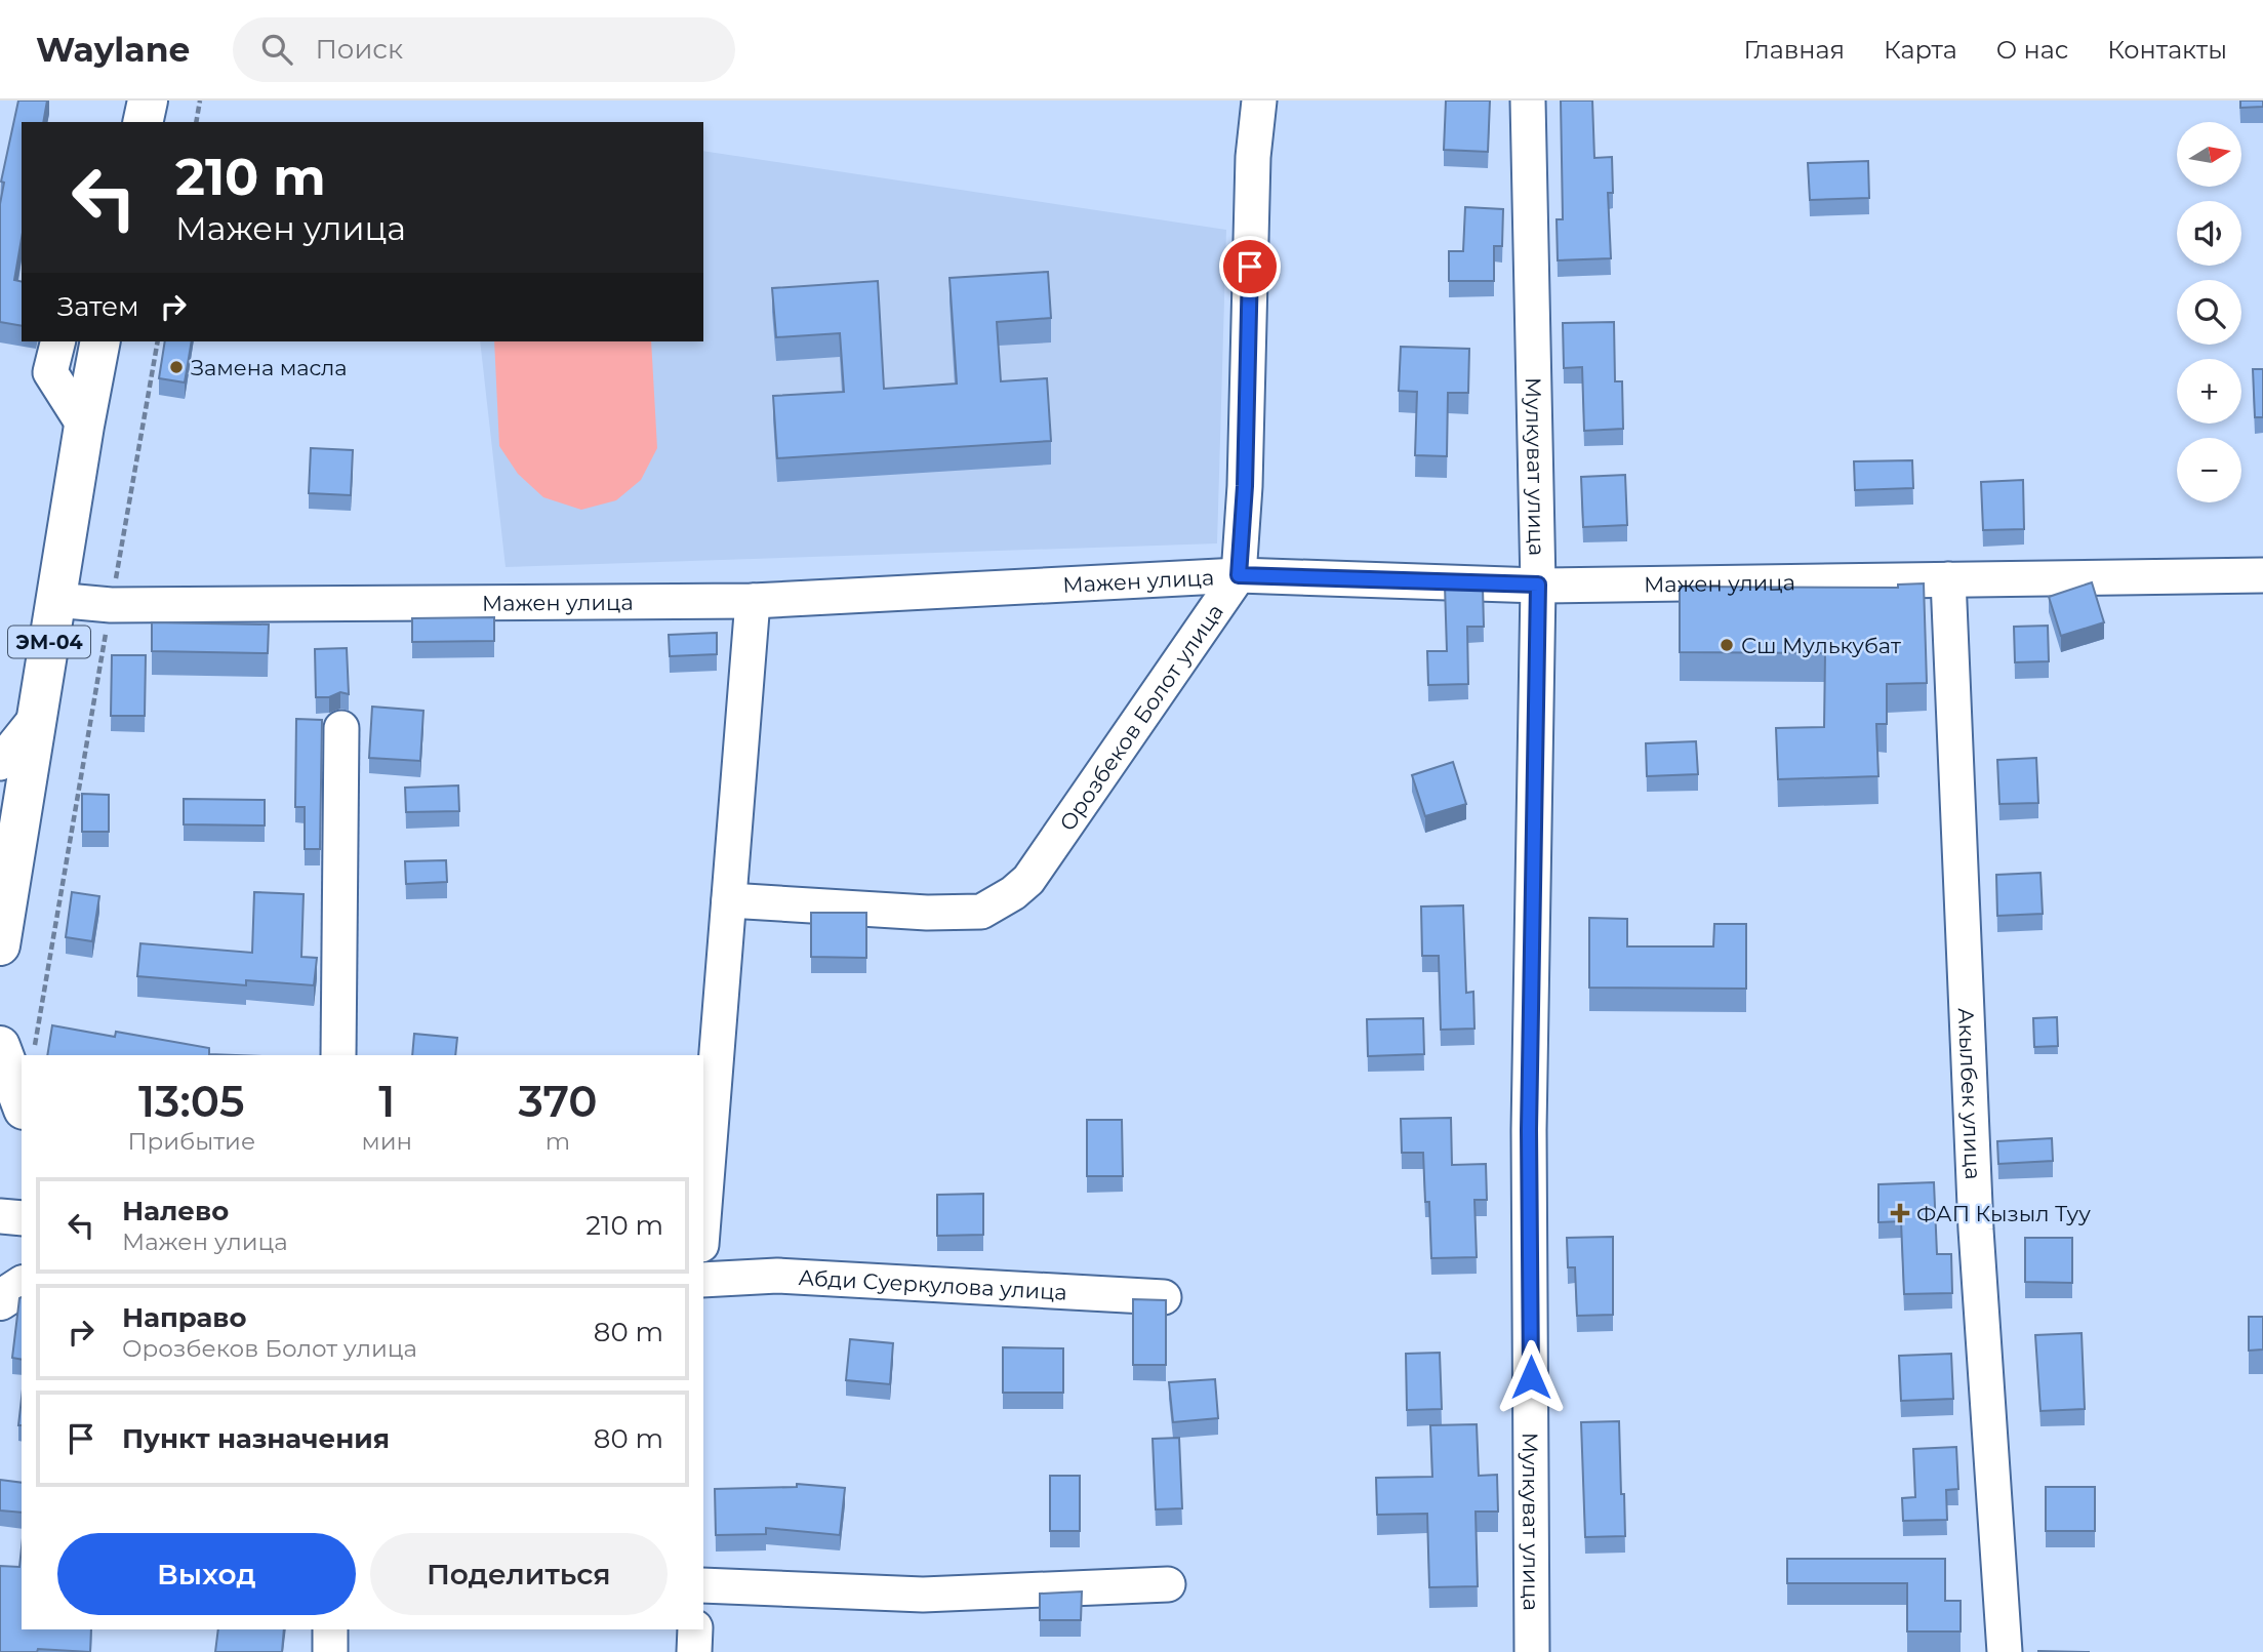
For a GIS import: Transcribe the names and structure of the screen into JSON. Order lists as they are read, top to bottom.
{
  "streets": {
    "highway": ["ЭМ-04"],
    "street": [
      "Мулкуват улица",
      "Мажен улица",
      "Орозбеков Болот улица",
      "Акылбек улица",
      "Абди Суеркулова улица"
    ]
  },
  "crossings": [
    ["Мулкуват улица", "Мажен улица"],
    ["Мажен улица", "ЭМ-04"],
    ["Мажен улица", "Орозбеков Болот улица"],
    ["Мажен улица", "Акылбек улица"]
  ],
  "places": {
    "other": ["Замена масла", "Сш Мулькубат"],
    "health": ["ФАП Кызыл Туу"]
  },
  "north": "right",
  "page": {
    "header": "Waylane",
    "search": "Поиск",
    "nav": [
      "Главная",
      "Карта",
      "О нас",
      "Контакты"
    ],
    "map_buttons": ["+", "−"],
    "turn": ["210 m", "Мажен улица"],
    "then": "Затем",
    "eta": [
      "13:05",
      "Прибытие",
      "1",
      "мин",
      "370",
      "m"
    ],
    "list": [
      {
        "name": "Налево",
        "note": "Мажен улица",
        "value": "210 m"
      },
      {
        "name": "Направо",
        "note": "Орозбеков Болот улица",
        "value": "80 m"
      },
      {
        "name": "Пункт назначения",
        "value": "80 m"
      }
    ],
    "buttons": ["Выход", "Поделиться"]
  }
}
